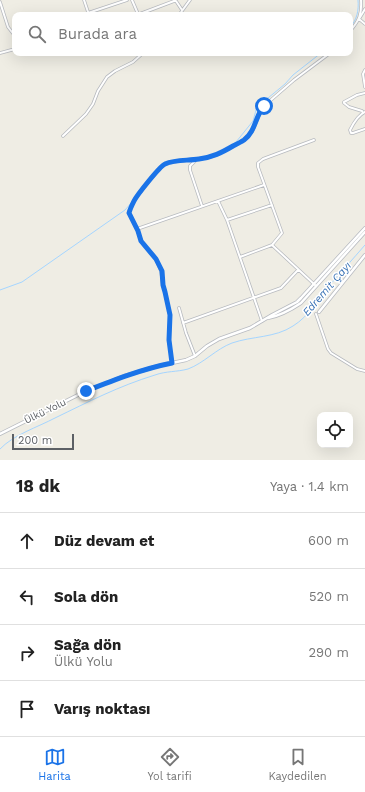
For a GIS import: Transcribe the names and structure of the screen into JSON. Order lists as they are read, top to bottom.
{
  "streets": {
    "main road": ["Ülkü Yolu"]
  },
  "water": ["Edremit Çayı"],
  "scale_bar": "200 m",
  "page": {
    "search": "Burada ara",
    "scale": "200 m",
    "heading": ["18 dk", "Yaya · 1.4 km"],
    "list": [
      ["Düz devam et", "600 m"],
      ["Sola dön", "520 m"],
      ["Sağa dön", "Ülkü Yolu", "290 m"],
      "Varış noktası"
    ],
    "nav": ["Harita", "Yol tarifi", "Kaydedilen"]
  }
}
